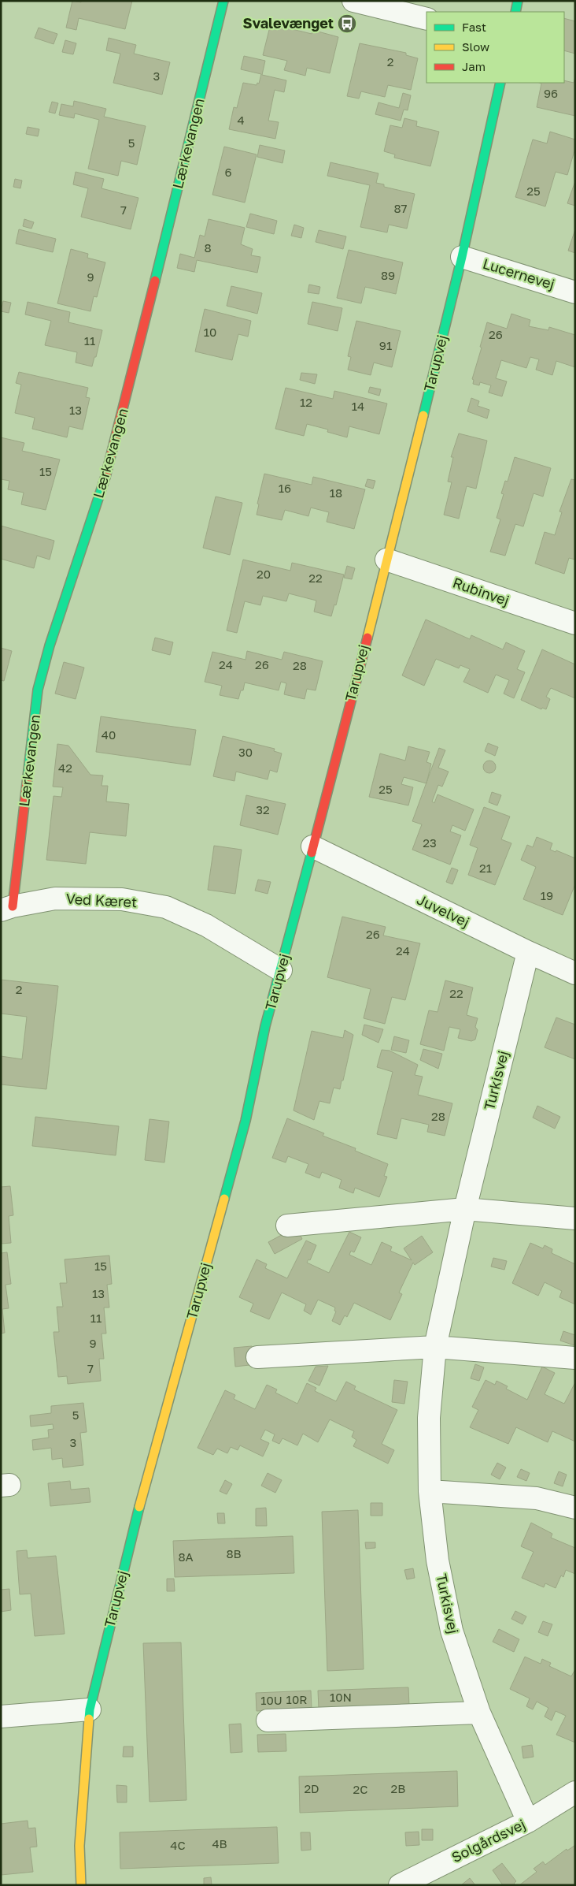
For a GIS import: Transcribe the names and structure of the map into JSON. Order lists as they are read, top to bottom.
{
  "streets": {
    "street": [
      "Lærkevangen",
      "Lucernevej",
      "Tarupvej",
      "Rubinvej",
      "Ved Kæret",
      "Juvelvej",
      "Turkisvej",
      "Solgårdsvej"
    ]
  },
  "crossings": [
    ["Lærkevangen", "Ved Kæret"],
    ["Lucernevej", "Tarupvej"],
    ["Tarupvej", "Rubinvej"],
    ["Tarupvej", "Ved Kæret"],
    ["Tarupvej", "Juvelvej"],
    ["Juvelvej", "Turkisvej"],
    ["Turkisvej", "Solgårdsvej"]
  ],
  "places": {
    "bus stop": ["Svalevænget"]
  },
  "house_numbers": [
    "2",
    "3",
    "96",
    "4",
    "5",
    "6",
    "25",
    "87",
    "7",
    "8",
    "89",
    "9",
    "10",
    "26",
    "11",
    "91",
    "12",
    "14",
    "13",
    "15",
    "16",
    "18",
    "20",
    "22",
    "24",
    "26",
    "28",
    "40",
    "30",
    "42",
    "25",
    "32",
    "23",
    "21",
    "19",
    "26",
    "24",
    "2",
    "22",
    "28",
    "15",
    "13",
    "11",
    "9",
    "7",
    "5",
    "3",
    "8B",
    "8A",
    "10N",
    "10R",
    "10U",
    "2D",
    "2B",
    "2C",
    "4B",
    "4C"
  ],
  "legend": ["Fast", "Slow", "Jam"]
}
